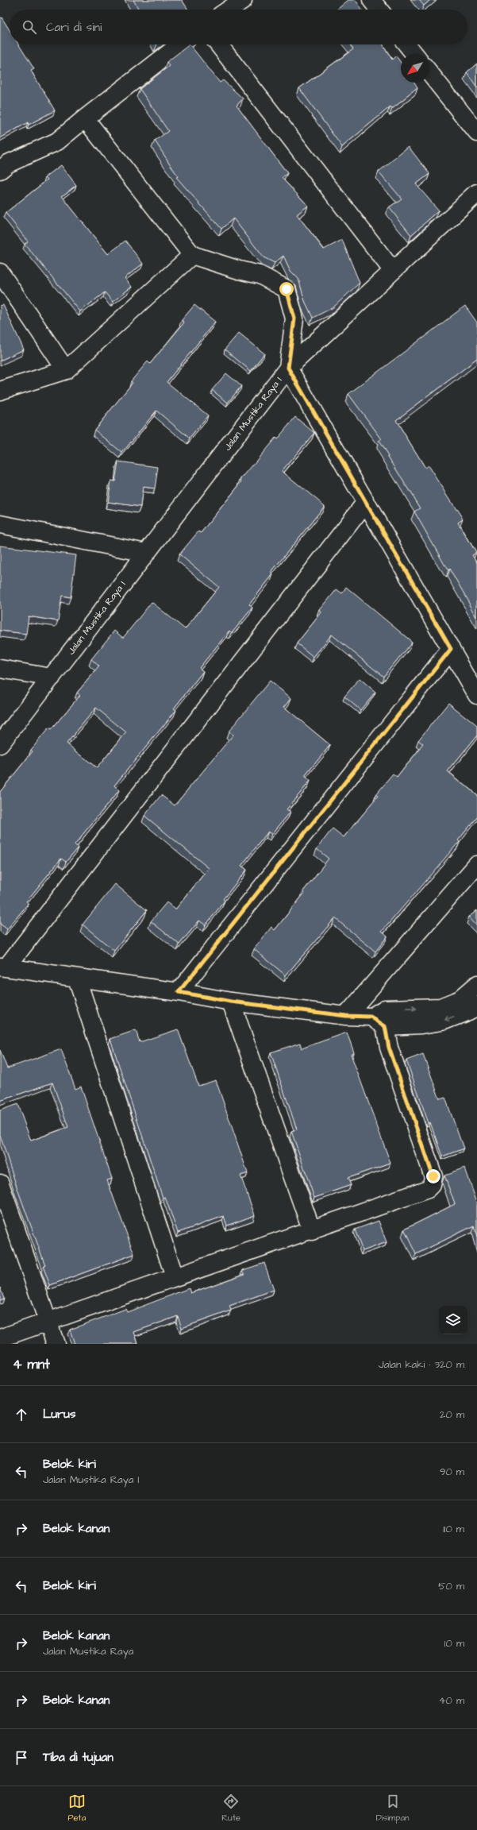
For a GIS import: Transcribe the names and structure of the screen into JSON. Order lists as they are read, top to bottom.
{
  "streets": {
    "street": ["Jalan Mustika Raya I"]
  },
  "north": "bottom left",
  "page": {
    "search": "Cari di sini",
    "heading": ["4 mnt", "Jalan kaki · 320 m"],
    "list": [
      ["Lurus", "20 m"],
      ["Belok kiri", "Jalan Mustika Raya I", "90 m"],
      ["Belok kanan", "110 m"],
      ["Belok kiri", "50 m"],
      ["Belok kanan", "Jalan Mustika Raya", "10 m"],
      ["Belok kanan", "40 m"],
      "Tiba di tujuan"
    ],
    "nav": ["Peta", "Rute", "Disimpan"]
  }
}
